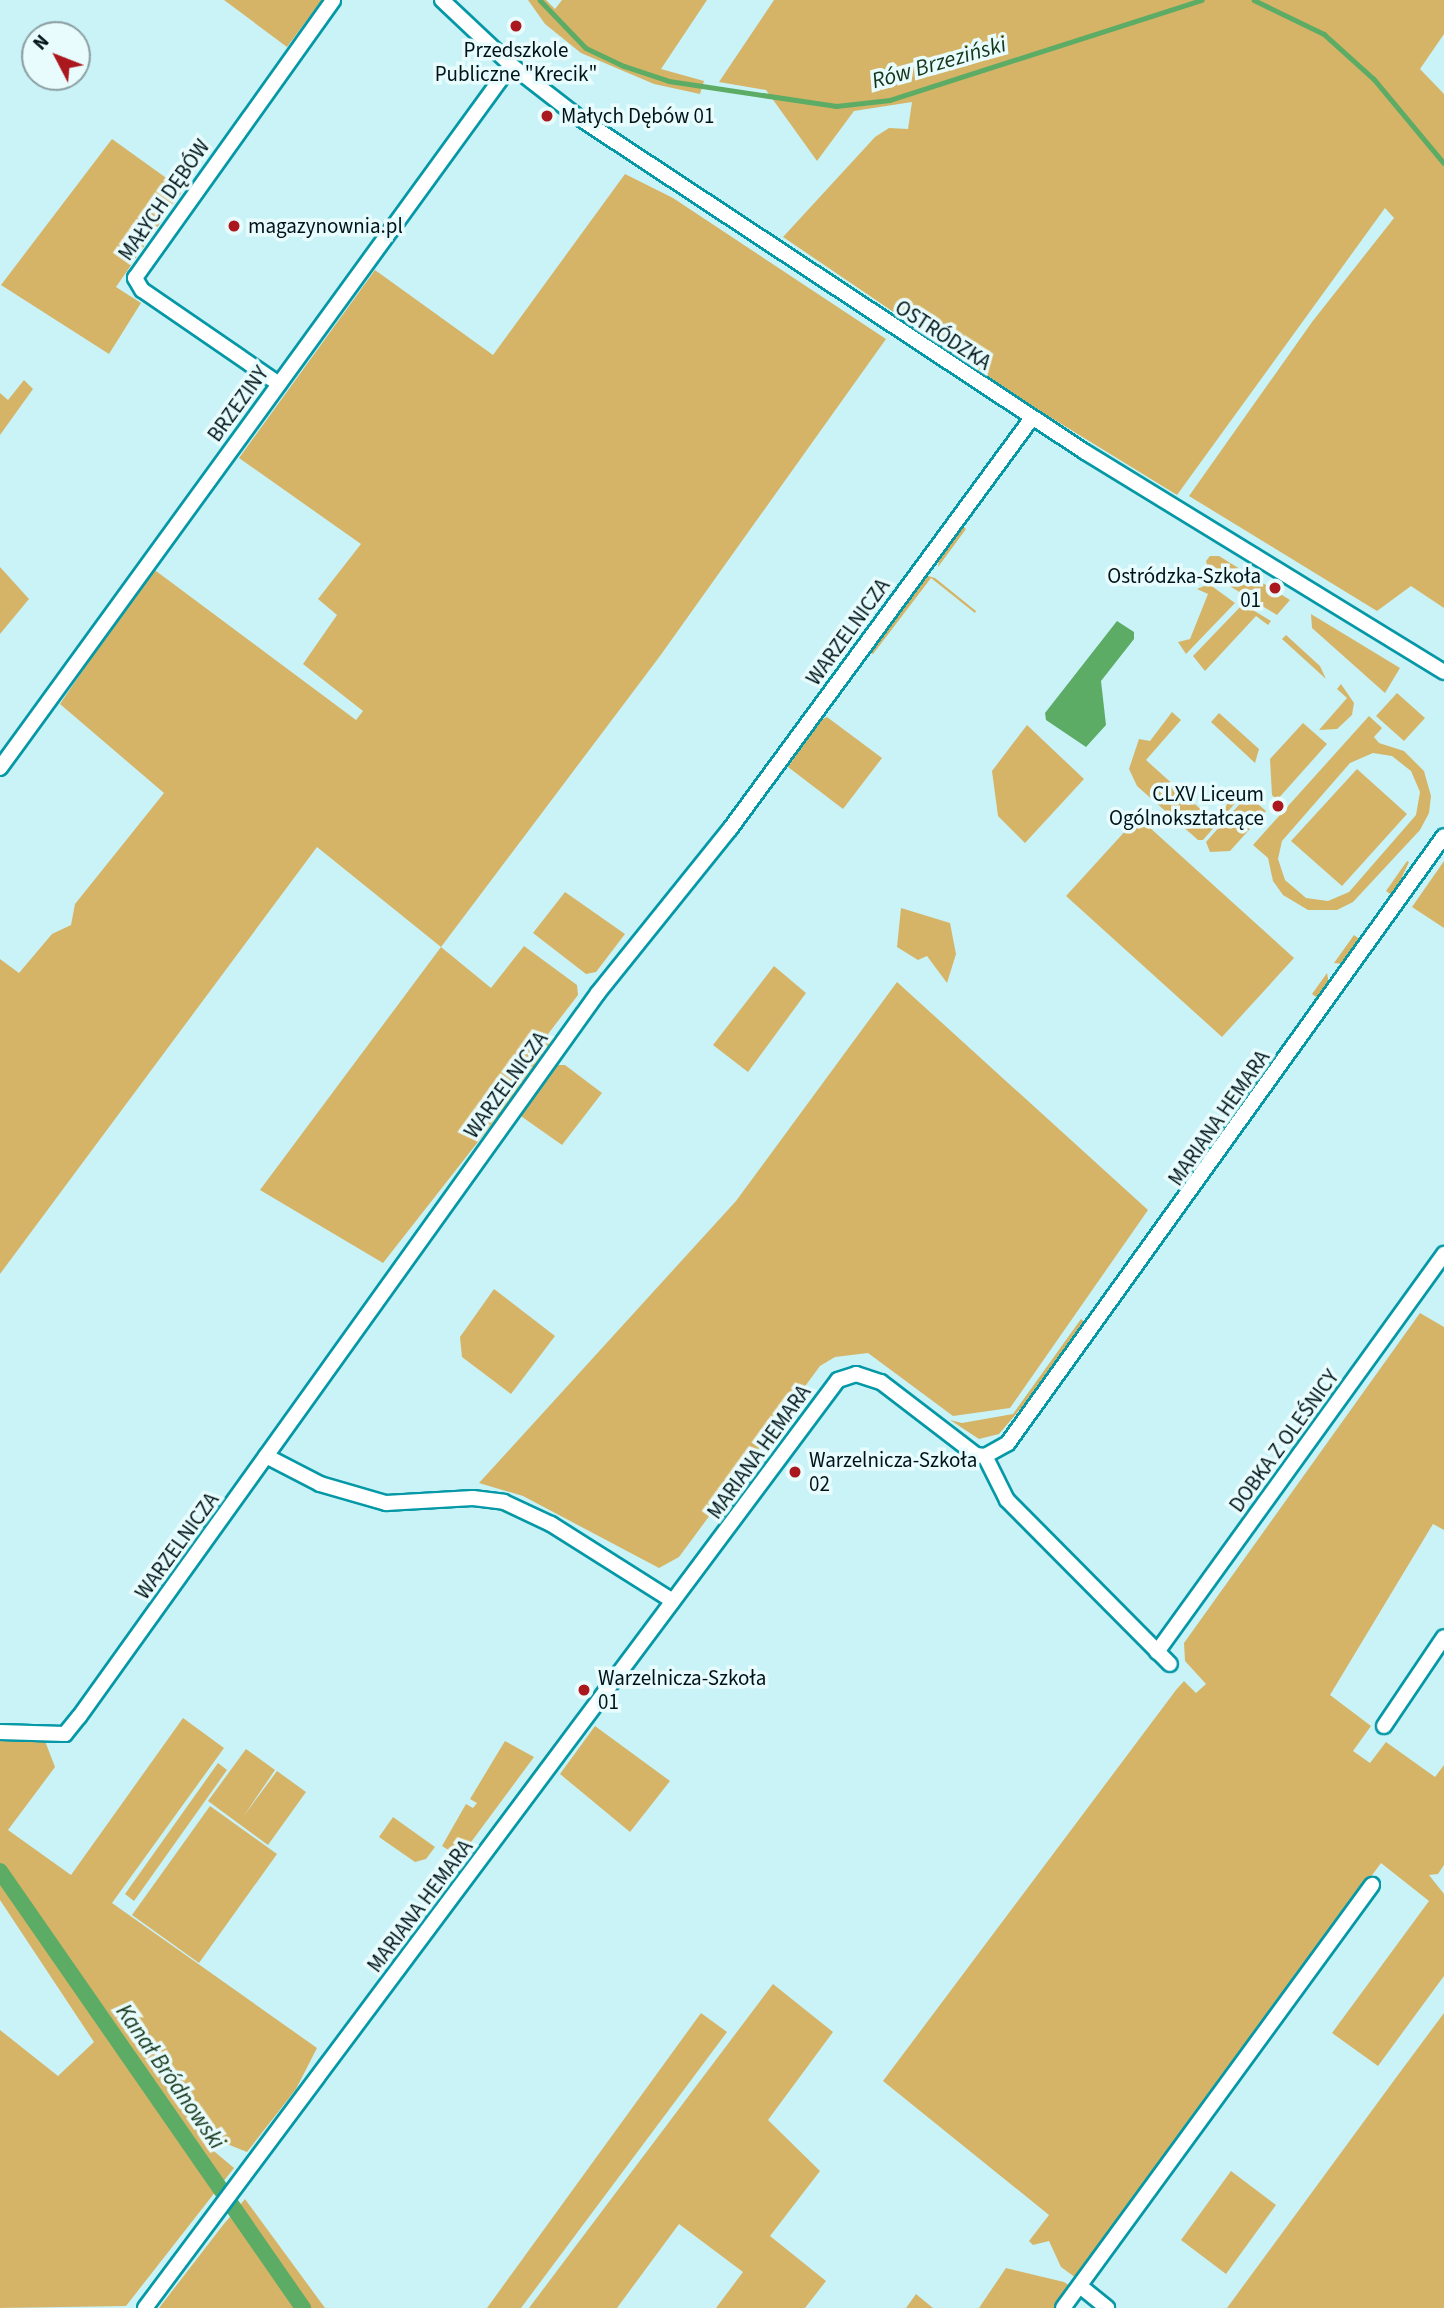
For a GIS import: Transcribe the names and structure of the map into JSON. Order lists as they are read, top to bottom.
{
  "streets": {
    "street": [
      "MAŁYCH DĘBÓW",
      "OSTRÓDZKA",
      "BRZEZINY",
      "WARZELNICZA",
      "MARIANA HEMARA",
      "DOBKA Z OLEŚNICY"
    ]
  },
  "crossings": [
    ["MAŁYCH DĘBÓW", "BRZEZINY"],
    ["OSTRÓDZKA", "BRZEZINY"],
    ["OSTRÓDZKA", "WARZELNICZA"]
  ],
  "water": ["Rów Brzeziński", "Kanał Bródnowski"],
  "places": [
    "Przedszkole Publiczne \"Krecik\"",
    "Małych Dębów 01",
    "magazynownia.pl",
    "Ostródzka-Szkoła 01",
    "CLXV Liceum Ogólnokształcące",
    "Warzelnicza-Szkoła 02",
    "Warzelnicza-Szkoła 01"
  ],
  "north": "top left"
}
